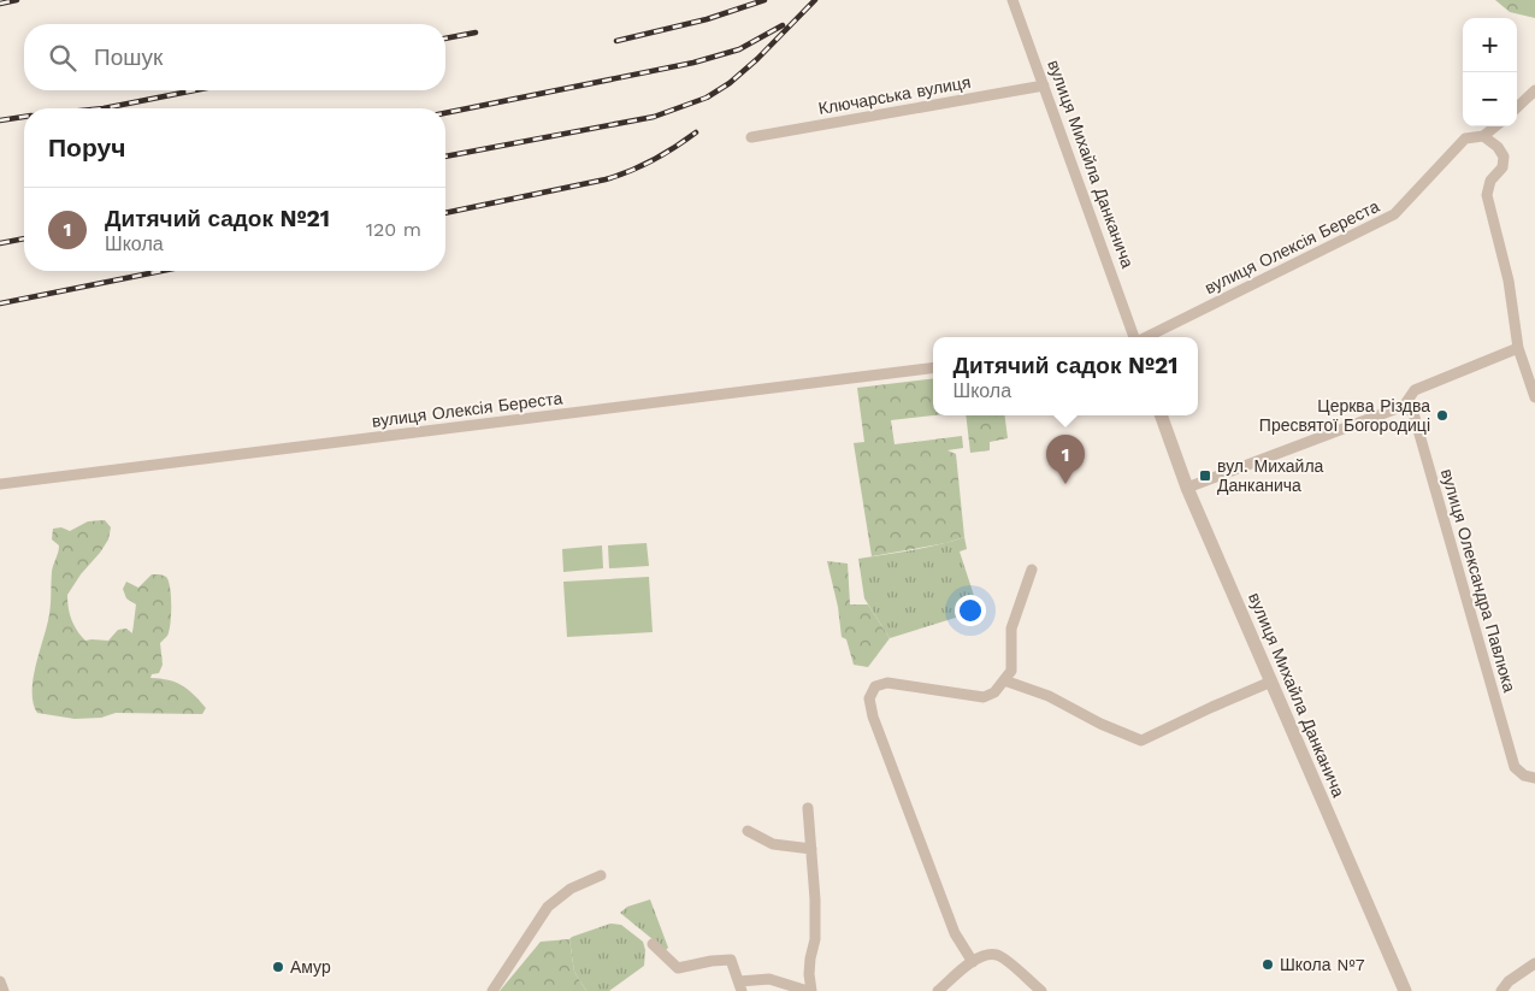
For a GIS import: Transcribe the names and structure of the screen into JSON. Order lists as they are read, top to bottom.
{
  "streets": {
    "street": [
      "Ключарська вулиця",
      "вулиця Михайла Данканича",
      "вулиця Олексія Береста",
      "вулиця Олександра Павлюка"
    ]
  },
  "crossings": [
    ["Ключарська вулиця", "вулиця Михайла Данканича"]
  ],
  "places": {
    "other": ["Церква Різдва Пресвятої Богородиці", "Школа №7", "Амур"],
    "transit": ["вул. Михайла Данканича"]
  },
  "page": {
    "map_buttons": ["+", "−"],
    "search": "Пошук",
    "heading": "Поруч",
    "list": [
      {
        "mark": "1",
        "name": "Дитячий садок №21",
        "note": "Школа",
        "value": "120 m"
      }
    ],
    "popup": ["Дитячий садок №21", "Школа"],
    "pins": "1"
  }
}
